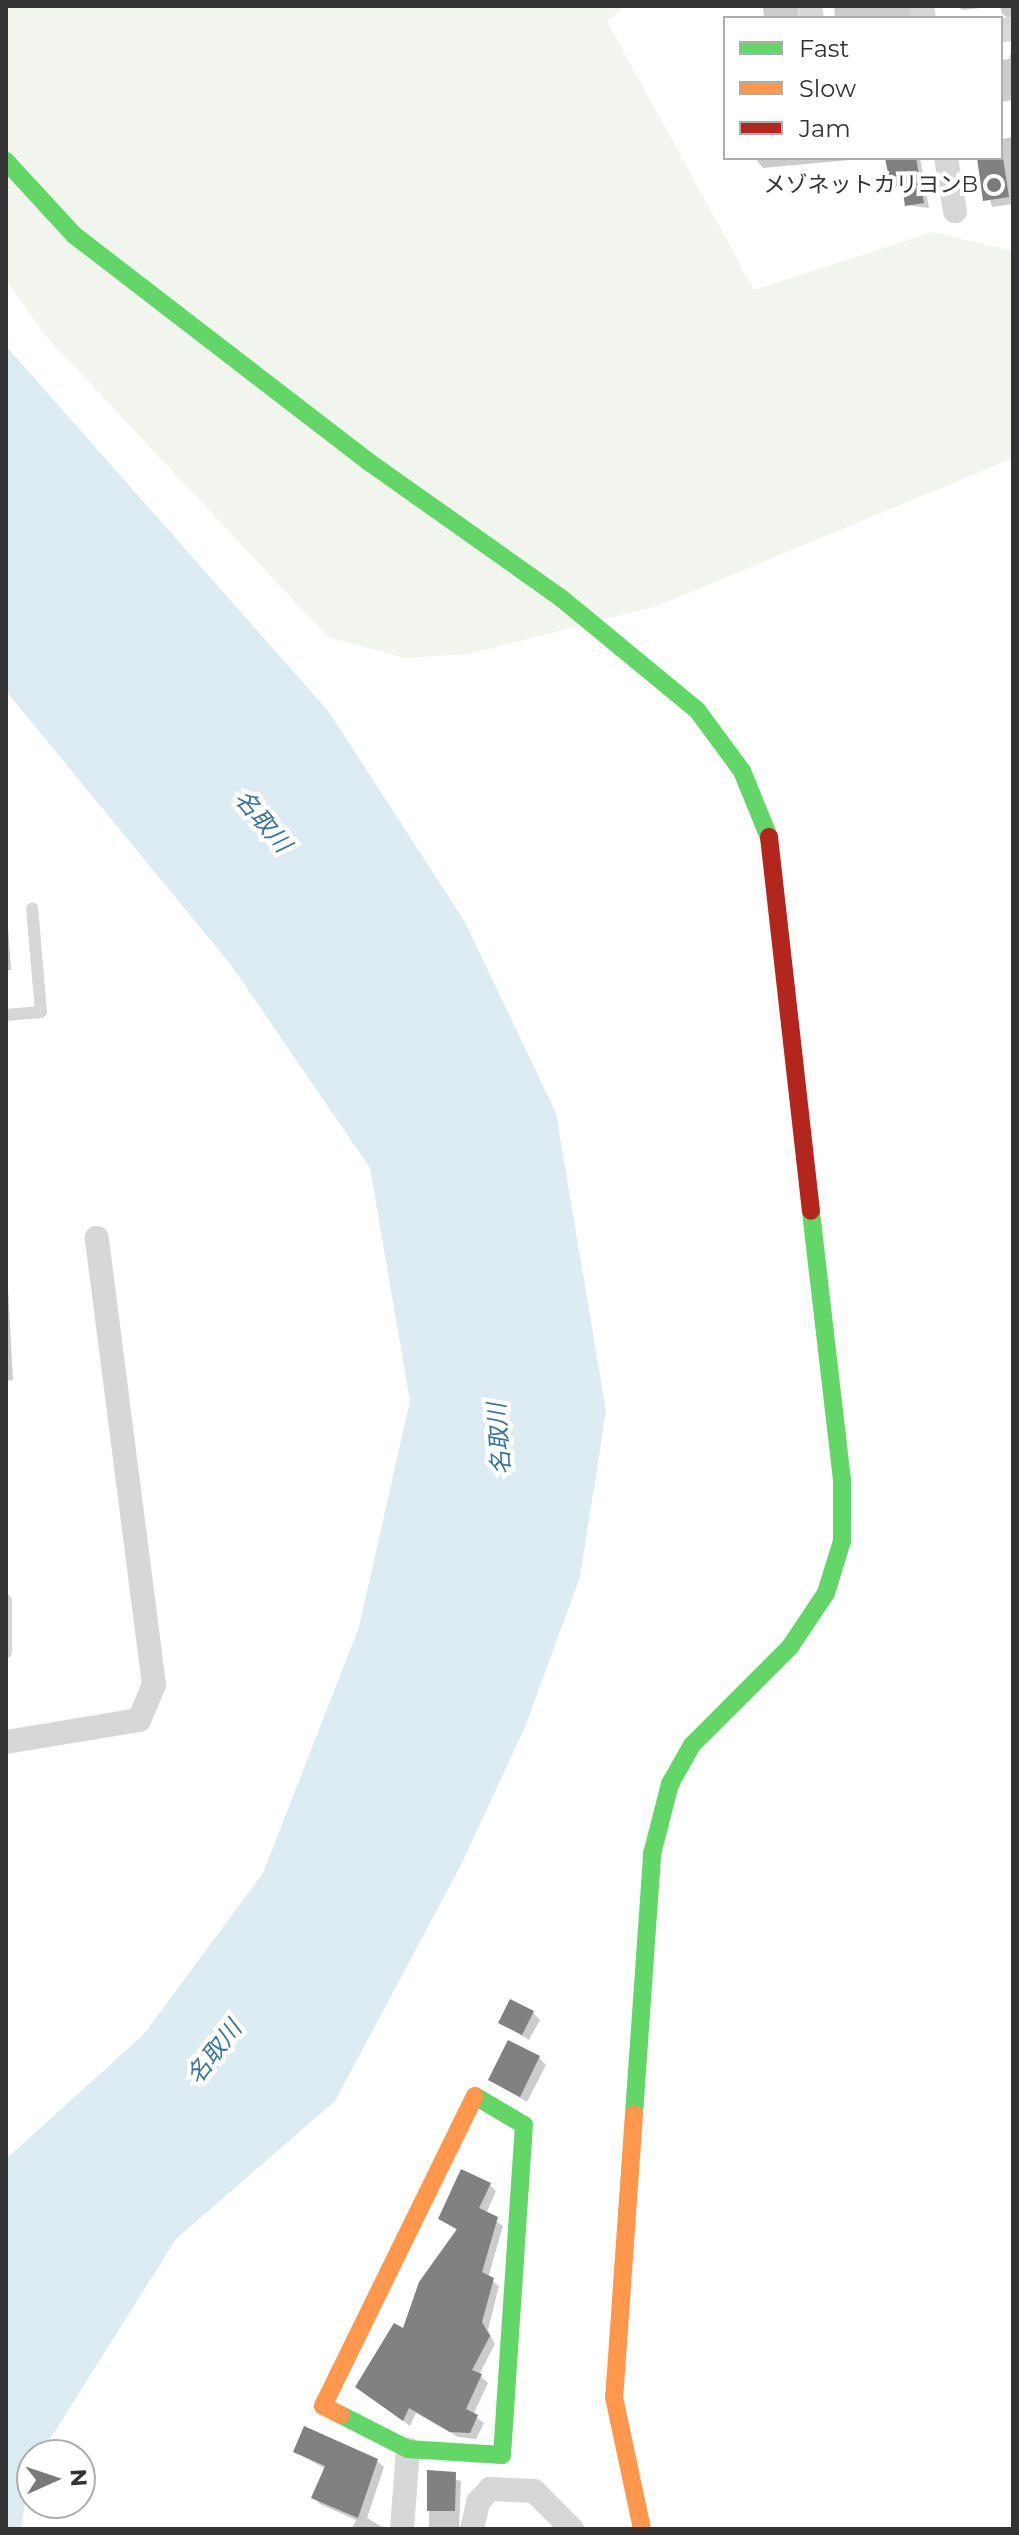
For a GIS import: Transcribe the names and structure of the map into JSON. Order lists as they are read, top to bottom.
{
  "water": ["名取川"],
  "places": ["メゾネットカリヨンB"],
  "legend": ["Fast", "Slow", "Jam"],
  "north": "right"
}
